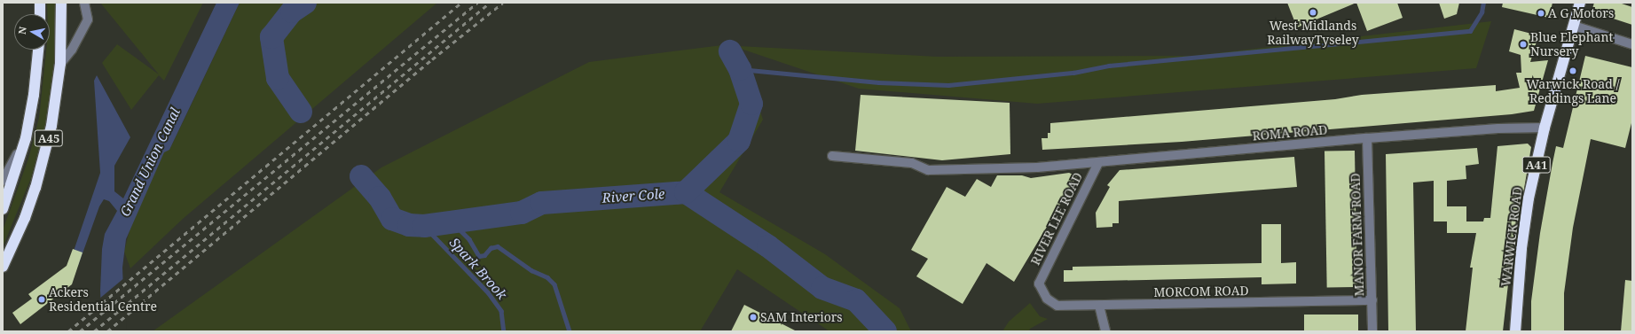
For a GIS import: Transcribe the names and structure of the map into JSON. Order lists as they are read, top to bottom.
{
  "streets": {
    "highway": ["A45", "A41", "WARWICK ROAD"],
    "street": [
      "ROMA ROAD",
      "RIVER LEE ROAD",
      "MANOR FARM ROAD",
      "MORCOM ROAD"
    ]
  },
  "crossings": [
    ["ROMA ROAD", "RIVER LEE ROAD"],
    ["ROMA ROAD", "MANOR FARM ROAD"],
    ["ROMA ROAD", "WARWICK ROAD"],
    ["RIVER LEE ROAD", "MORCOM ROAD"],
    ["MANOR FARM ROAD", "MORCOM ROAD"]
  ],
  "water": ["Grand Union Canal", "River Cole", "Spark Brook"],
  "places": [
    "West Midlands RailwayTyseley",
    "A G Motors",
    "Blue Elephant Nursery",
    "Warwick Road / Reddings Lane",
    "Ackers Residential Centre",
    "SAM Interiors"
  ],
  "north": "left"
}
